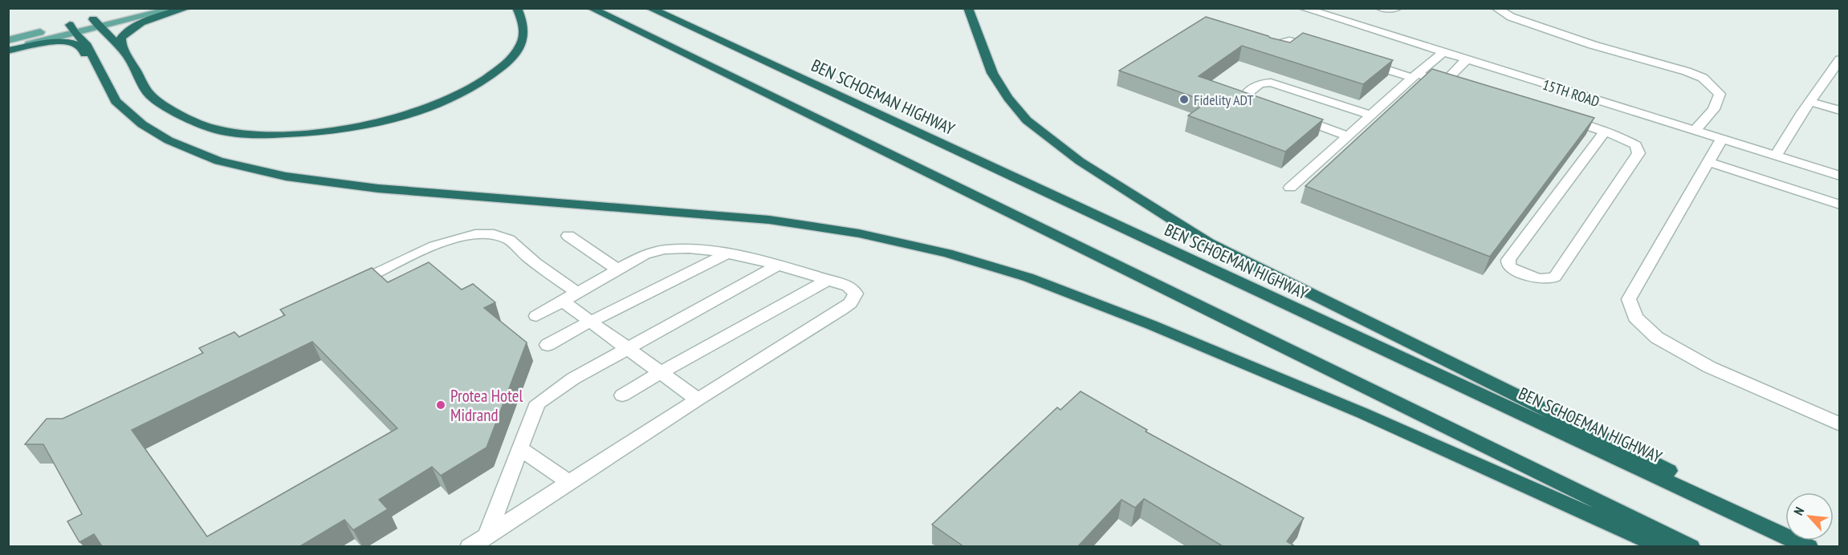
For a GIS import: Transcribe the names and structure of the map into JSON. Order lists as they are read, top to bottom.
{
  "streets": {
    "highway": ["BEN SCHOEMAN HIGHWAY"],
    "street": ["15TH ROAD"]
  },
  "places": ["Fidelity ADT", "Protea Hotel Midrand"],
  "north": "top left"
}
